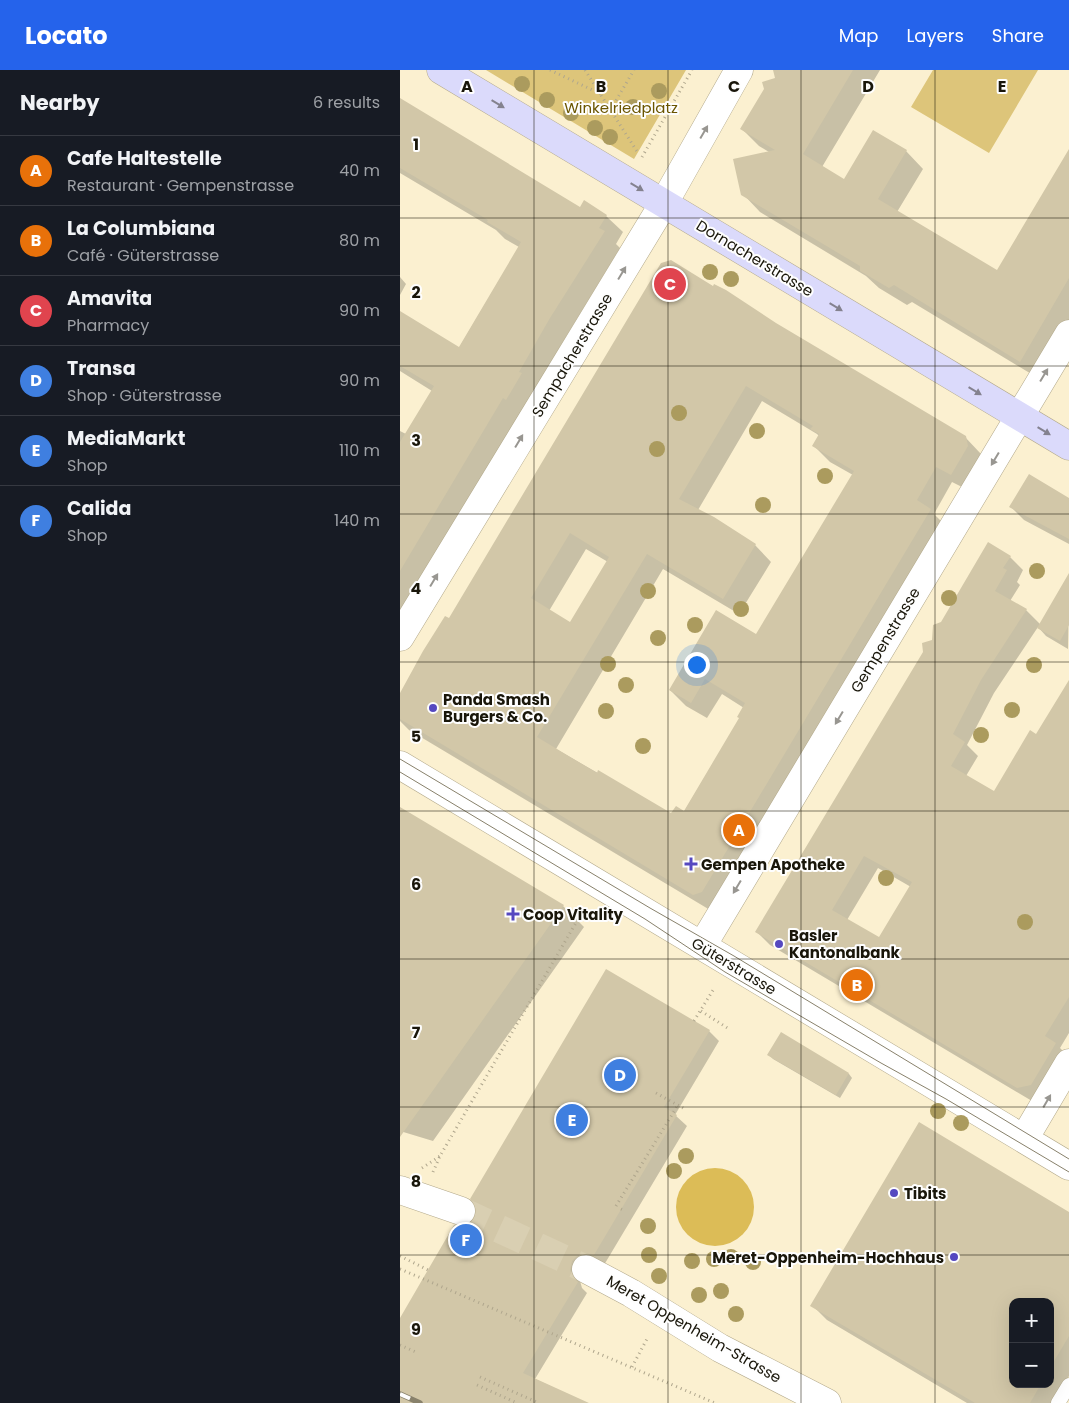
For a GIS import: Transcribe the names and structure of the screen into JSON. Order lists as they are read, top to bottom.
{
  "streets": {
    "main road": ["Dornacherstrasse"],
    "street": [
      "Sempacherstrasse",
      "Gempenstrasse",
      "Güterstrasse",
      "Meret Oppenheim-Strasse"
    ]
  },
  "crossings": [
    ["Dornacherstrasse", "Sempacherstrasse"],
    ["Dornacherstrasse", "Gempenstrasse"],
    ["Gempenstrasse", "Güterstrasse"]
  ],
  "one_way": ["Dornacherstrasse", "Sempacherstrasse"],
  "parks": ["Winkelriedplatz"],
  "places": {
    "other": [
      "Panda Smash Burgers & Co.",
      "Basler Kantonalbank",
      "Tibits",
      "Meret-Oppenheim-Hochhaus"
    ],
    "health": ["Gempen Apotheke", "Coop Vitality"]
  },
  "page": {
    "header": "Locato",
    "nav": ["Map", "Layers", "Share"],
    "heading": ["Nearby", "6 results"],
    "list": [
      {
        "mark": "A",
        "name": "Cafe Haltestelle",
        "note": "Restaurant · Gempenstrasse",
        "value": "40 m"
      },
      {
        "mark": "B",
        "name": "La Columbiana",
        "note": "Café · Güterstrasse",
        "value": "80 m"
      },
      {
        "mark": "C",
        "name": "Amavita",
        "note": "Pharmacy",
        "value": "90 m"
      },
      {
        "mark": "D",
        "name": "Transa",
        "note": "Shop · Güterstrasse",
        "value": "90 m"
      },
      {
        "mark": "E",
        "name": "MediaMarkt",
        "note": "Shop",
        "value": "110 m"
      },
      {
        "mark": "F",
        "name": "Calida",
        "note": "Shop",
        "value": "140 m"
      }
    ],
    "pins": [
      "C",
      "A",
      "B",
      "D",
      "E",
      "F"
    ],
    "map_buttons": ["+", "−"]
  },
  "grid": {
    "columns": [
      "A",
      "B",
      "C",
      "D",
      "E"
    ],
    "rows": [
      "1",
      "2",
      "3",
      "4",
      "5",
      "6",
      "7",
      "8",
      "9"
    ]
  }
}
